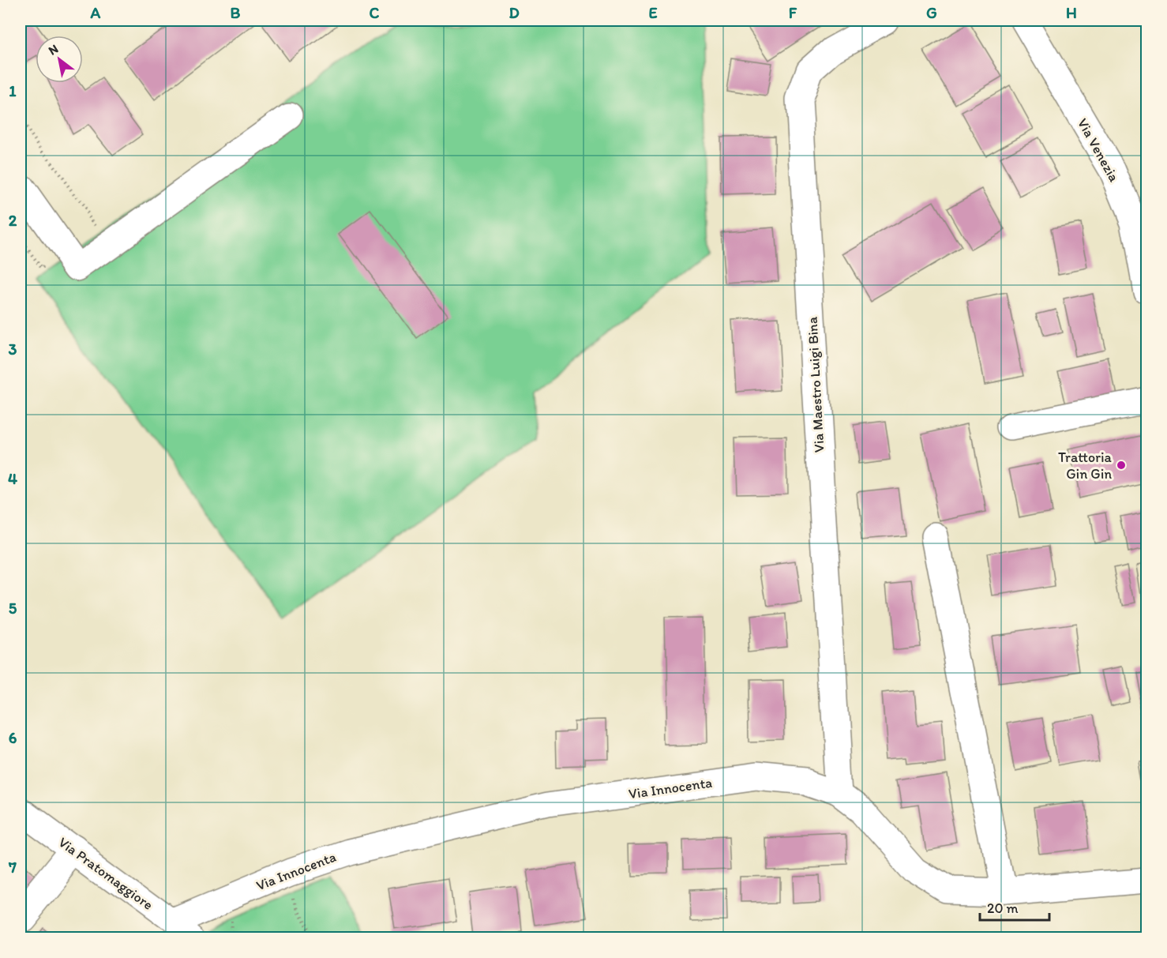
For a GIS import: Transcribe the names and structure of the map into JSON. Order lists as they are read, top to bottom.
{
  "streets": {
    "street": [
      "Via Venezia",
      "Via Maestro Luigi Bina",
      "Via Innocenta",
      "Via Pratomaggiore"
    ]
  },
  "crossings": [
    ["Via Maestro Luigi Bina", "Via Innocenta"],
    ["Via Innocenta", "Via Pratomaggiore"]
  ],
  "places": ["Trattoria Gin Gin"],
  "scale_bar": "20 m",
  "north": "top left",
  "grid": {
    "columns": [
      "A",
      "B",
      "C",
      "D",
      "E",
      "F",
      "G",
      "H"
    ],
    "rows": [
      "1",
      "2",
      "3",
      "4",
      "5",
      "6",
      "7"
    ]
  }
}
